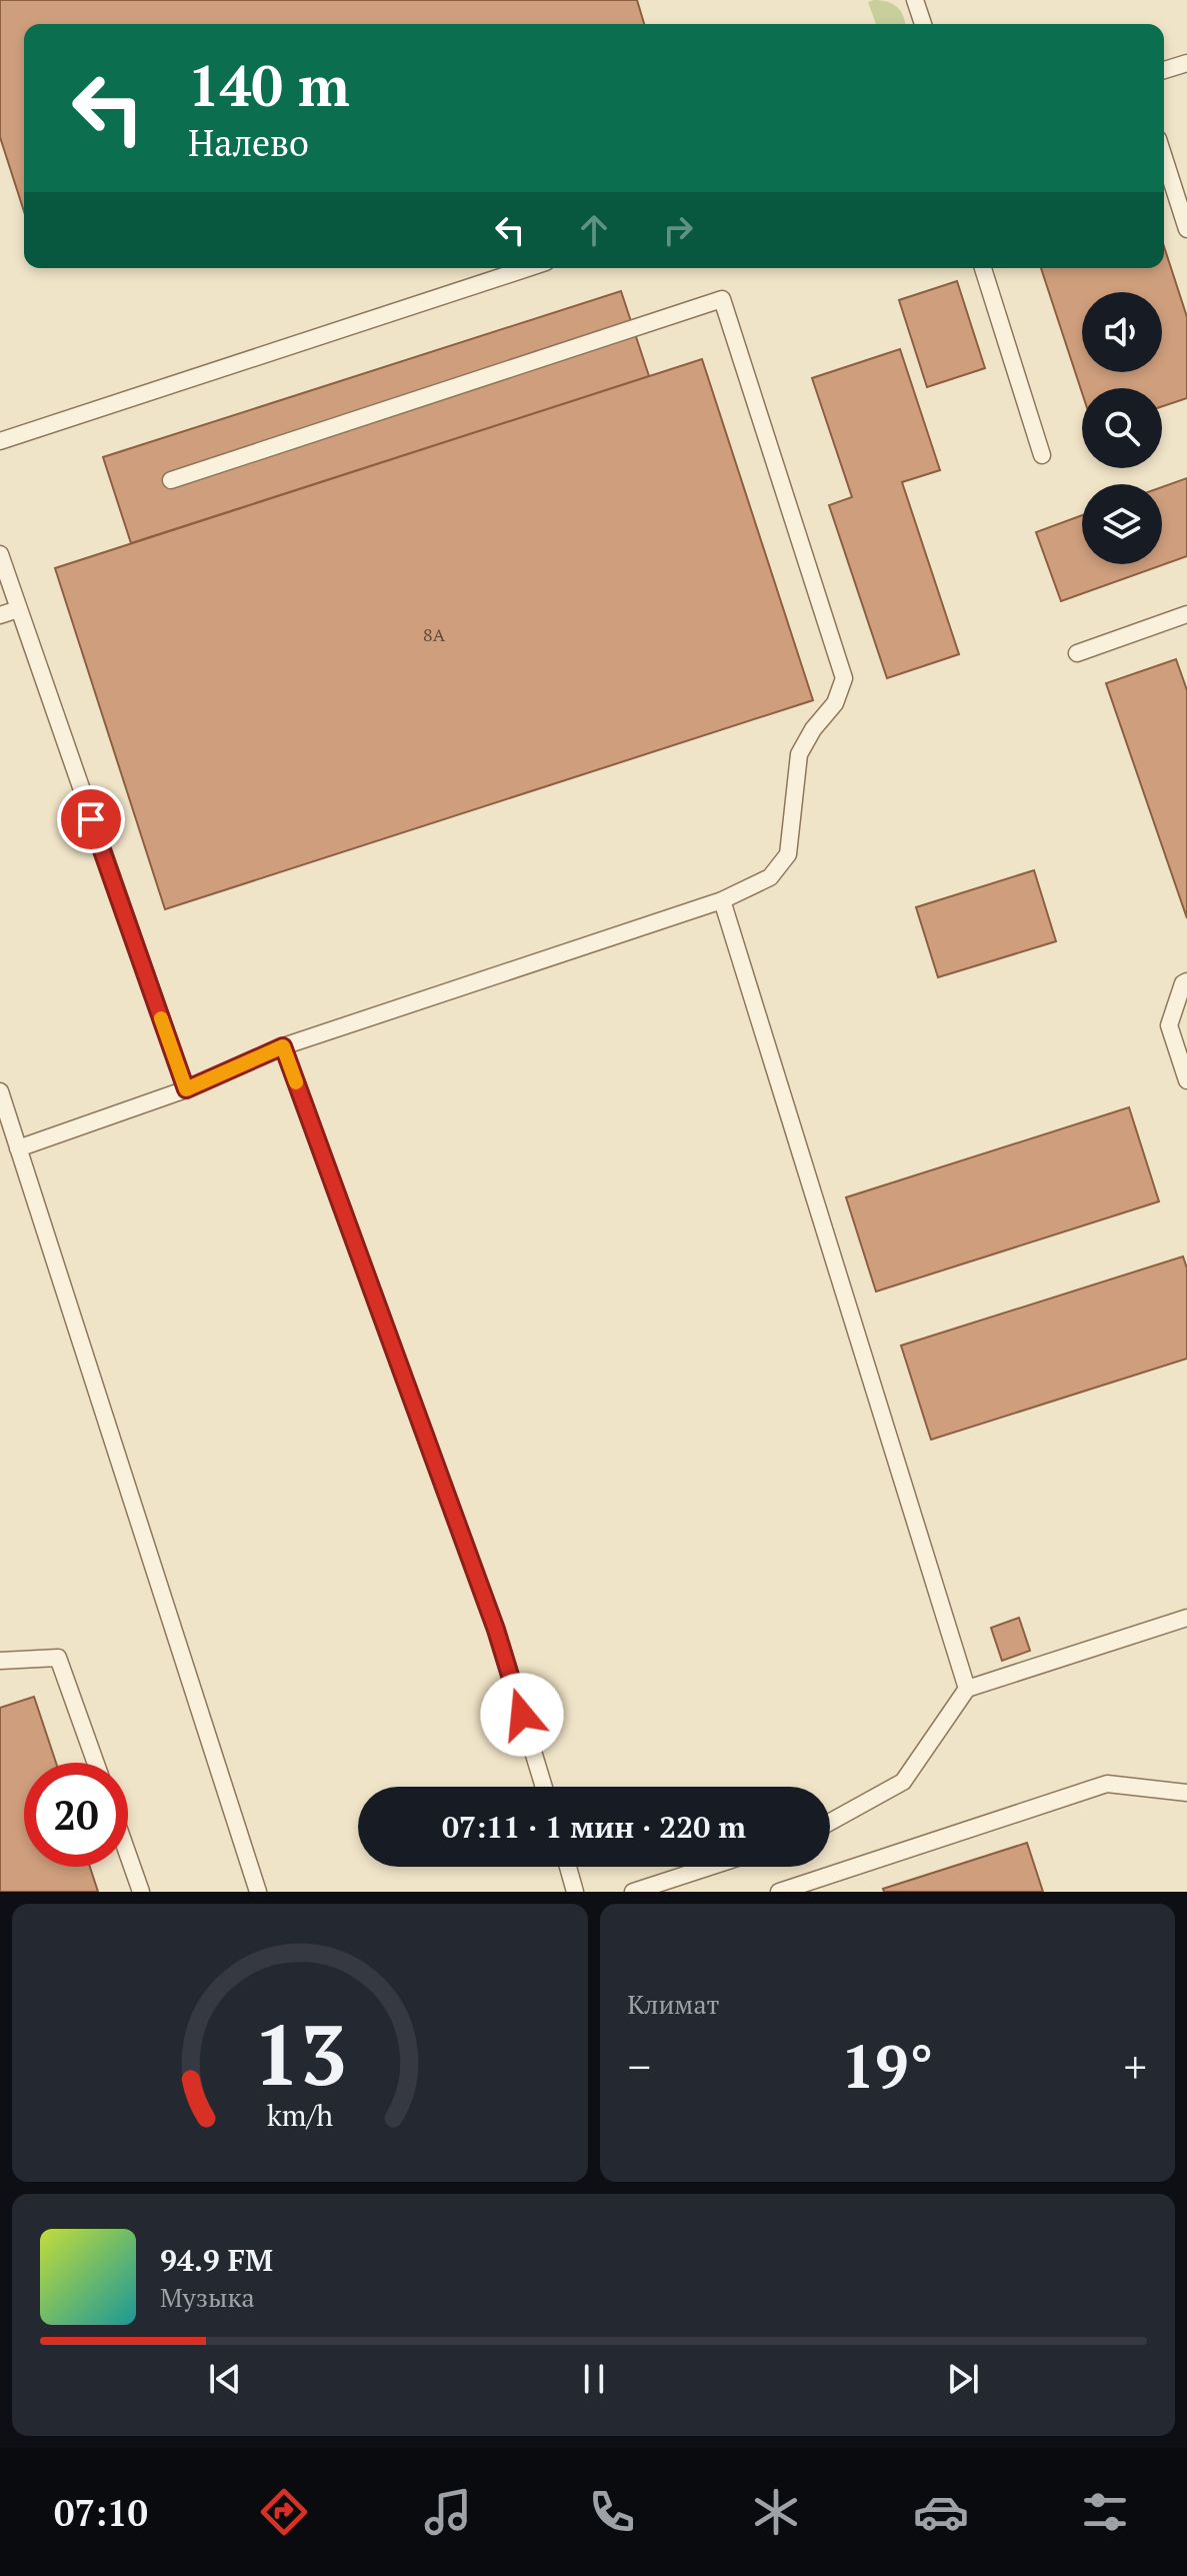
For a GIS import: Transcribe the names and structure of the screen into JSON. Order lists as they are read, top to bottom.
{
  "house_numbers": ["8А"],
  "page": {
    "turn": ["140 m", "Налево"],
    "limit": "20",
    "trip": "07:11 · 1 мин · 220 m",
    "tile": "Климат",
    "heat": ["−", "19°", "+"],
    "song": ["94.9 FM", "Музыка"],
    "tabs": "07:10",
    "gauge": ["13", "km/h"]
  }
}
